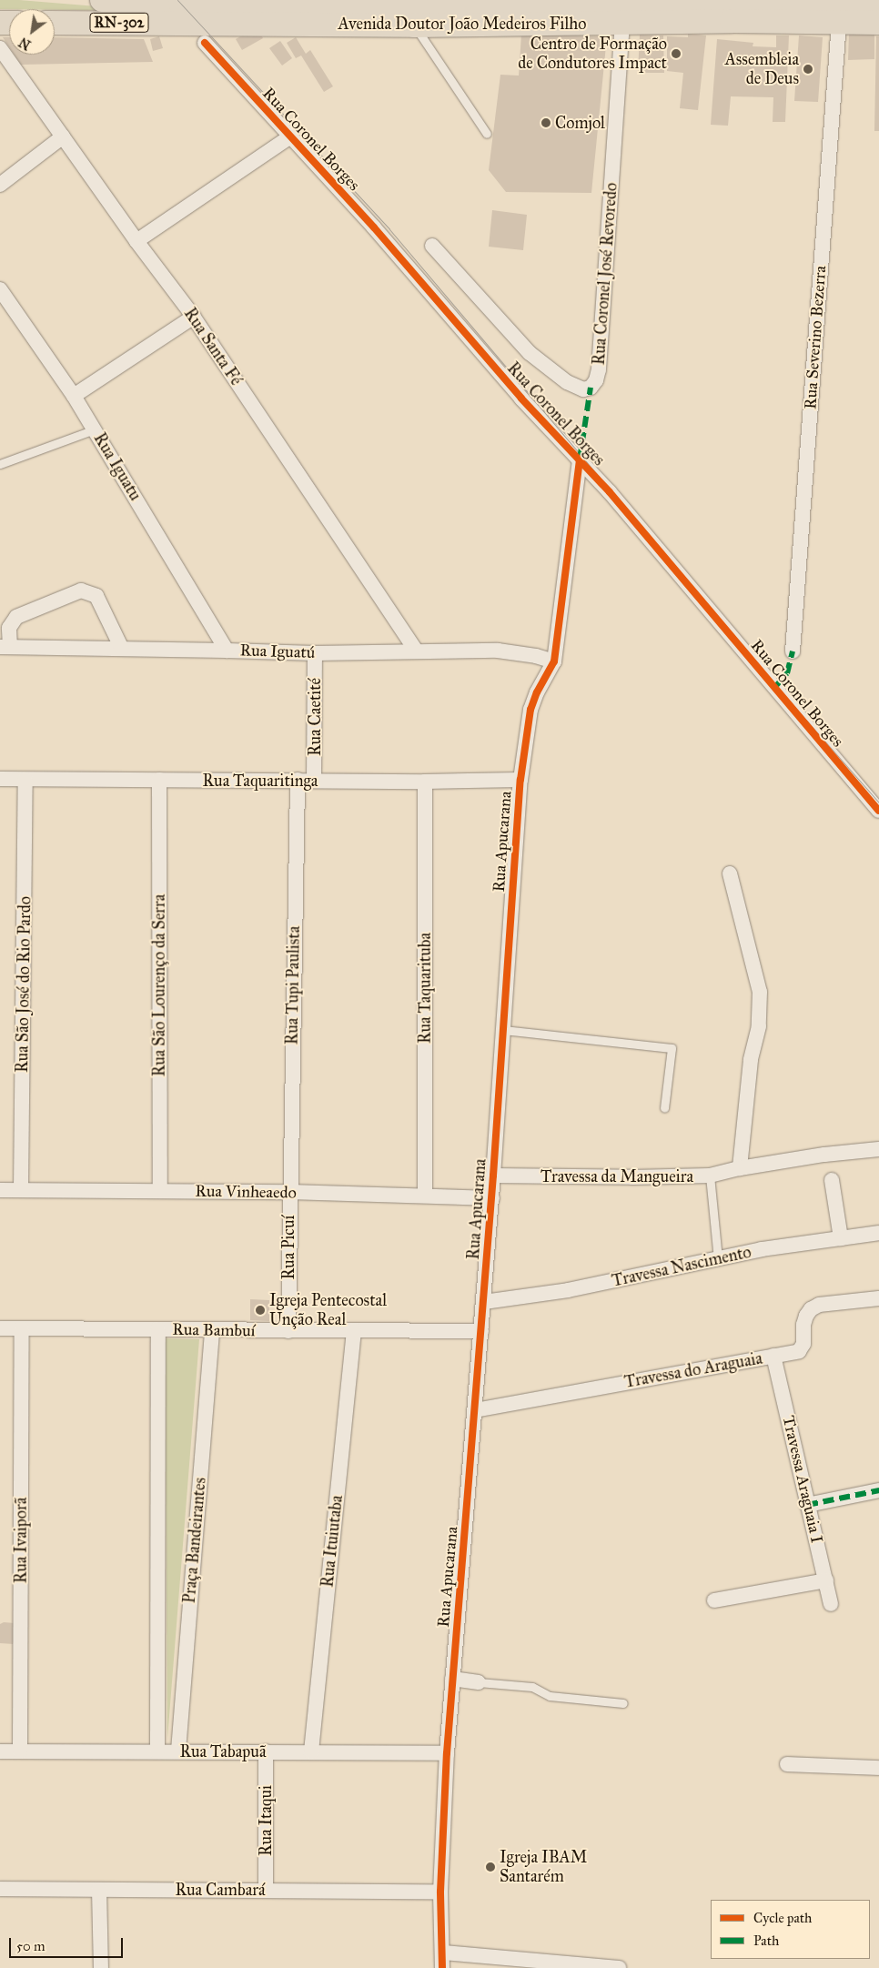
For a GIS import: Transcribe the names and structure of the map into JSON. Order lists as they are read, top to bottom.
{
  "streets": {
    "main road": ["RN-302", "Avenida Doutor João Medeiros Filho"],
    "street": [
      "Rua Coronel Borges",
      "Rua Coronel José Revoredo",
      "Rua Severino Bezerra",
      "Rua Santa Fé",
      "Rua Iguatu",
      "Rua Iguatú",
      "Rua Caetité",
      "Rua Taquaritinga",
      "Rua Apucarana",
      "Rua São José do Rio Pardo",
      "Rua São Lourenço da Serra",
      "Rua Tupi Paulista",
      "Rua Taquarituba",
      "Travessa da Mangueira",
      "Rua Vinheaedo",
      "Rua Picuí",
      "Travessa Nascimento",
      "Rua Bambuí",
      "Travessa do Araguaia",
      "Travessa Araguaia I",
      "Rua Ivaiporã",
      "Praça Bandeirantes",
      "Rua Ituiutaba",
      "Rua Tabapuã",
      "Rua Itaqui",
      "Rua Cambará"
    ]
  },
  "crossings": [
    ["Avenida Doutor João Medeiros Filho", "Rua Coronel José Revoredo"],
    ["Avenida Doutor João Medeiros Filho", "Rua Severino Bezerra"],
    ["Rua Coronel Borges", "Rua Apucarana"],
    ["Rua Santa Fé", "Rua Iguatú"],
    ["Rua Iguatu", "Rua Iguatú"],
    ["Rua Iguatú", "Rua Caetité"],
    ["Rua Iguatú", "Rua Apucarana"],
    ["Rua Caetité", "Rua Taquaritinga"],
    ["Rua Taquaritinga", "Rua Apucarana"],
    ["Rua Taquaritinga", "Rua São José do Rio Pardo"],
    ["Rua Taquaritinga", "Rua São Lourenço da Serra"],
    ["Rua Taquaritinga", "Rua Tupi Paulista"],
    ["Rua Taquaritinga", "Rua Taquarituba"],
    ["Rua Apucarana", "Travessa da Mangueira"],
    ["Rua Apucarana", "Rua Vinheaedo"],
    ["Rua Apucarana", "Travessa Nascimento"],
    ["Rua Apucarana", "Rua Bambuí"],
    ["Rua Apucarana", "Travessa do Araguaia"],
    ["Rua Apucarana", "Rua Tabapuã"],
    ["Rua Apucarana", "Rua Cambará"],
    ["Rua São José do Rio Pardo", "Rua Vinheaedo"],
    ["Rua São Lourenço da Serra", "Rua Vinheaedo"],
    ["Rua Tupi Paulista", "Rua Vinheaedo"],
    ["Rua Tupi Paulista", "Rua Picuí"],
    ["Rua Taquarituba", "Rua Vinheaedo"],
    ["Rua Vinheaedo", "Rua Picuí"],
    ["Rua Picuí", "Rua Bambuí"],
    ["Rua Bambuí", "Rua Ivaiporã"],
    ["Rua Bambuí", "Praça Bandeirantes"],
    ["Rua Bambuí", "Rua Ituiutaba"],
    ["Travessa do Araguaia", "Travessa Araguaia I"],
    ["Rua Ivaiporã", "Rua Tabapuã"],
    ["Praça Bandeirantes", "Rua Tabapuã"],
    ["Rua Ituiutaba", "Rua Tabapuã"],
    ["Rua Tabapuã", "Rua Itaqui"],
    ["Rua Itaqui", "Rua Cambará"]
  ],
  "places": [
    "Centro de Formação de Condutores Impact",
    "Assembleia de Deus",
    "Comjol",
    "Igreja Pentecostal Unção Real",
    "Igreja IBAM Santarém"
  ],
  "legend": ["Cycle path", "Path"],
  "scale_bar": "50 m",
  "north": "bottom left"
}
